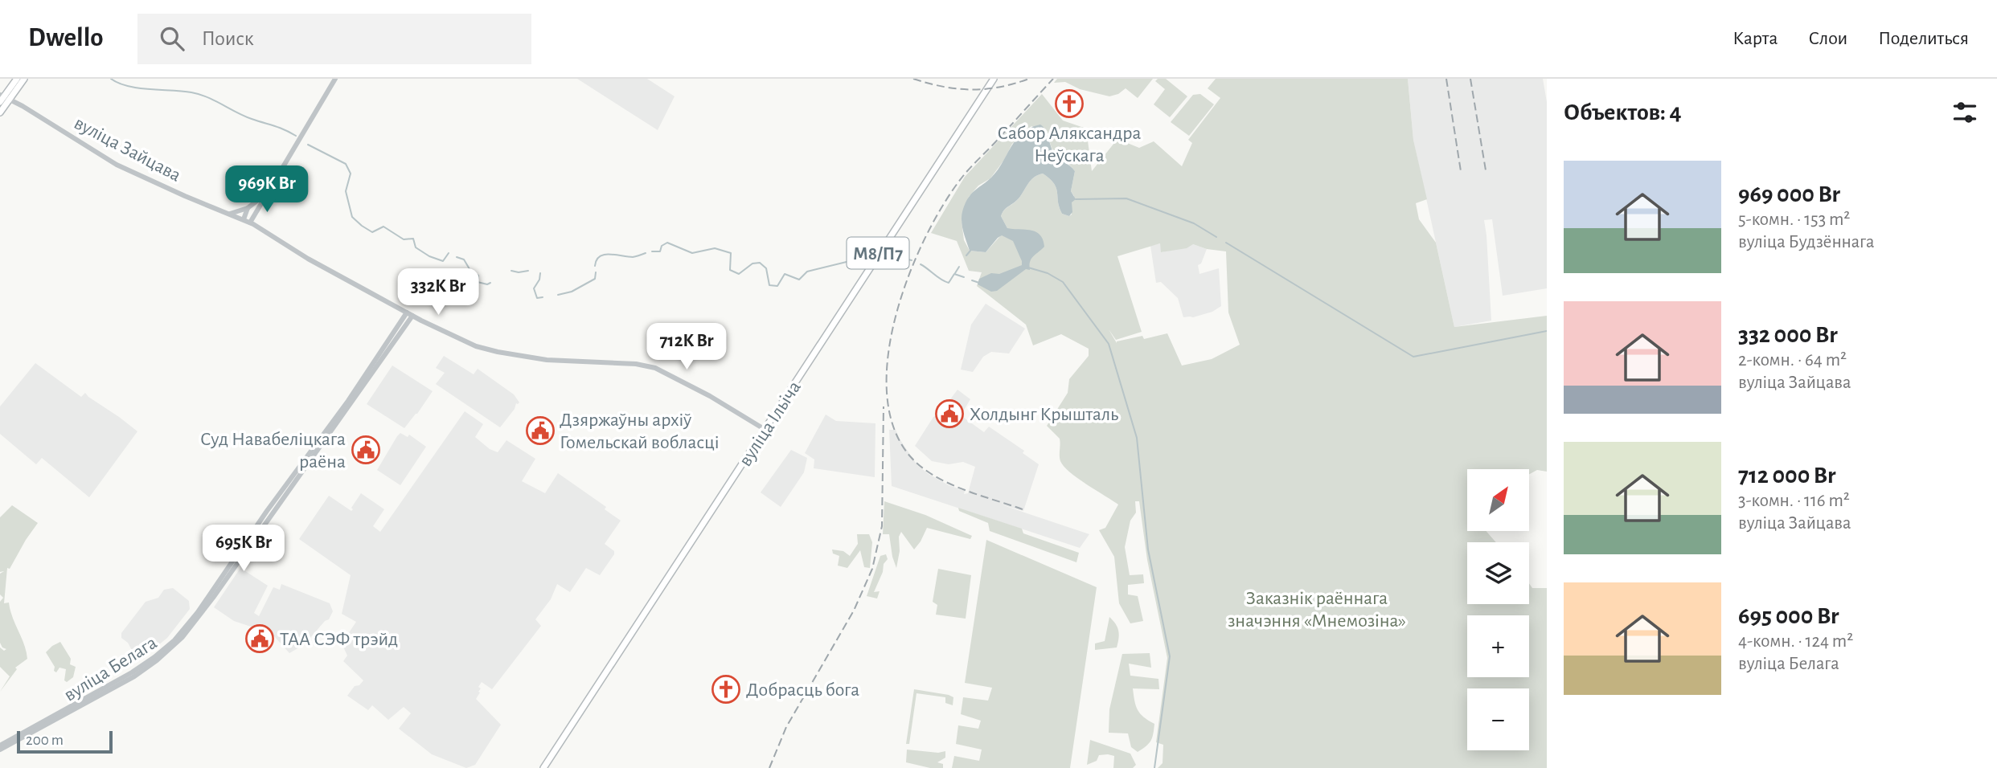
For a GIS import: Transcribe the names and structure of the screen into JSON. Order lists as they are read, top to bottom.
{
  "streets": {
    "main road": ["М8/П7", "вуліца Ільіча"],
    "street": ["вуліца Зайцава", "вуліца Белага"]
  },
  "crossings": [
    ["вуліца Зайцава", "вуліца Ільіча"],
    ["вуліца Зайцава", "вуліца Белага"]
  ],
  "parks": ["Заказнік раённага значэння «Мнемозіна»"],
  "places": {
    "church": ["Сабор Аляксандра Неўскага", "Добрасць бога"],
    "public building": [
      "Холдынг Крышталь",
      "Дзяржаўны архіў Гомельскай вобласці",
      "Суд Навабеліцкага раёна",
      "ТАА СЭФ трэйд"
    ]
  },
  "scale_bar": "200 m",
  "north": "top right",
  "page": {
    "header": "Dwello",
    "search": "Поиск",
    "nav": ["Карта", "Слои", "Поделиться"],
    "heading": "Объектов: 4",
    "list": [
      {
        "name": "969 000 Br",
        "note": "5-комн. · 153 m² · вуліца Будзённага"
      },
      {
        "name": "332 000 Br",
        "note": "2-комн. · 64 m² · вуліца Зайцава"
      },
      {
        "name": "712 000 Br",
        "note": "3-комн. · 116 m² · вуліца Зайцава"
      },
      {
        "name": "695 000 Br",
        "note": "4-комн. · 124 m² · вуліца Белага"
      }
    ],
    "price": [
      "969K Br",
      "332K Br",
      "712K Br",
      "695K Br"
    ],
    "map_buttons": ["+", "−"],
    "scale": "200 m"
  }
}
